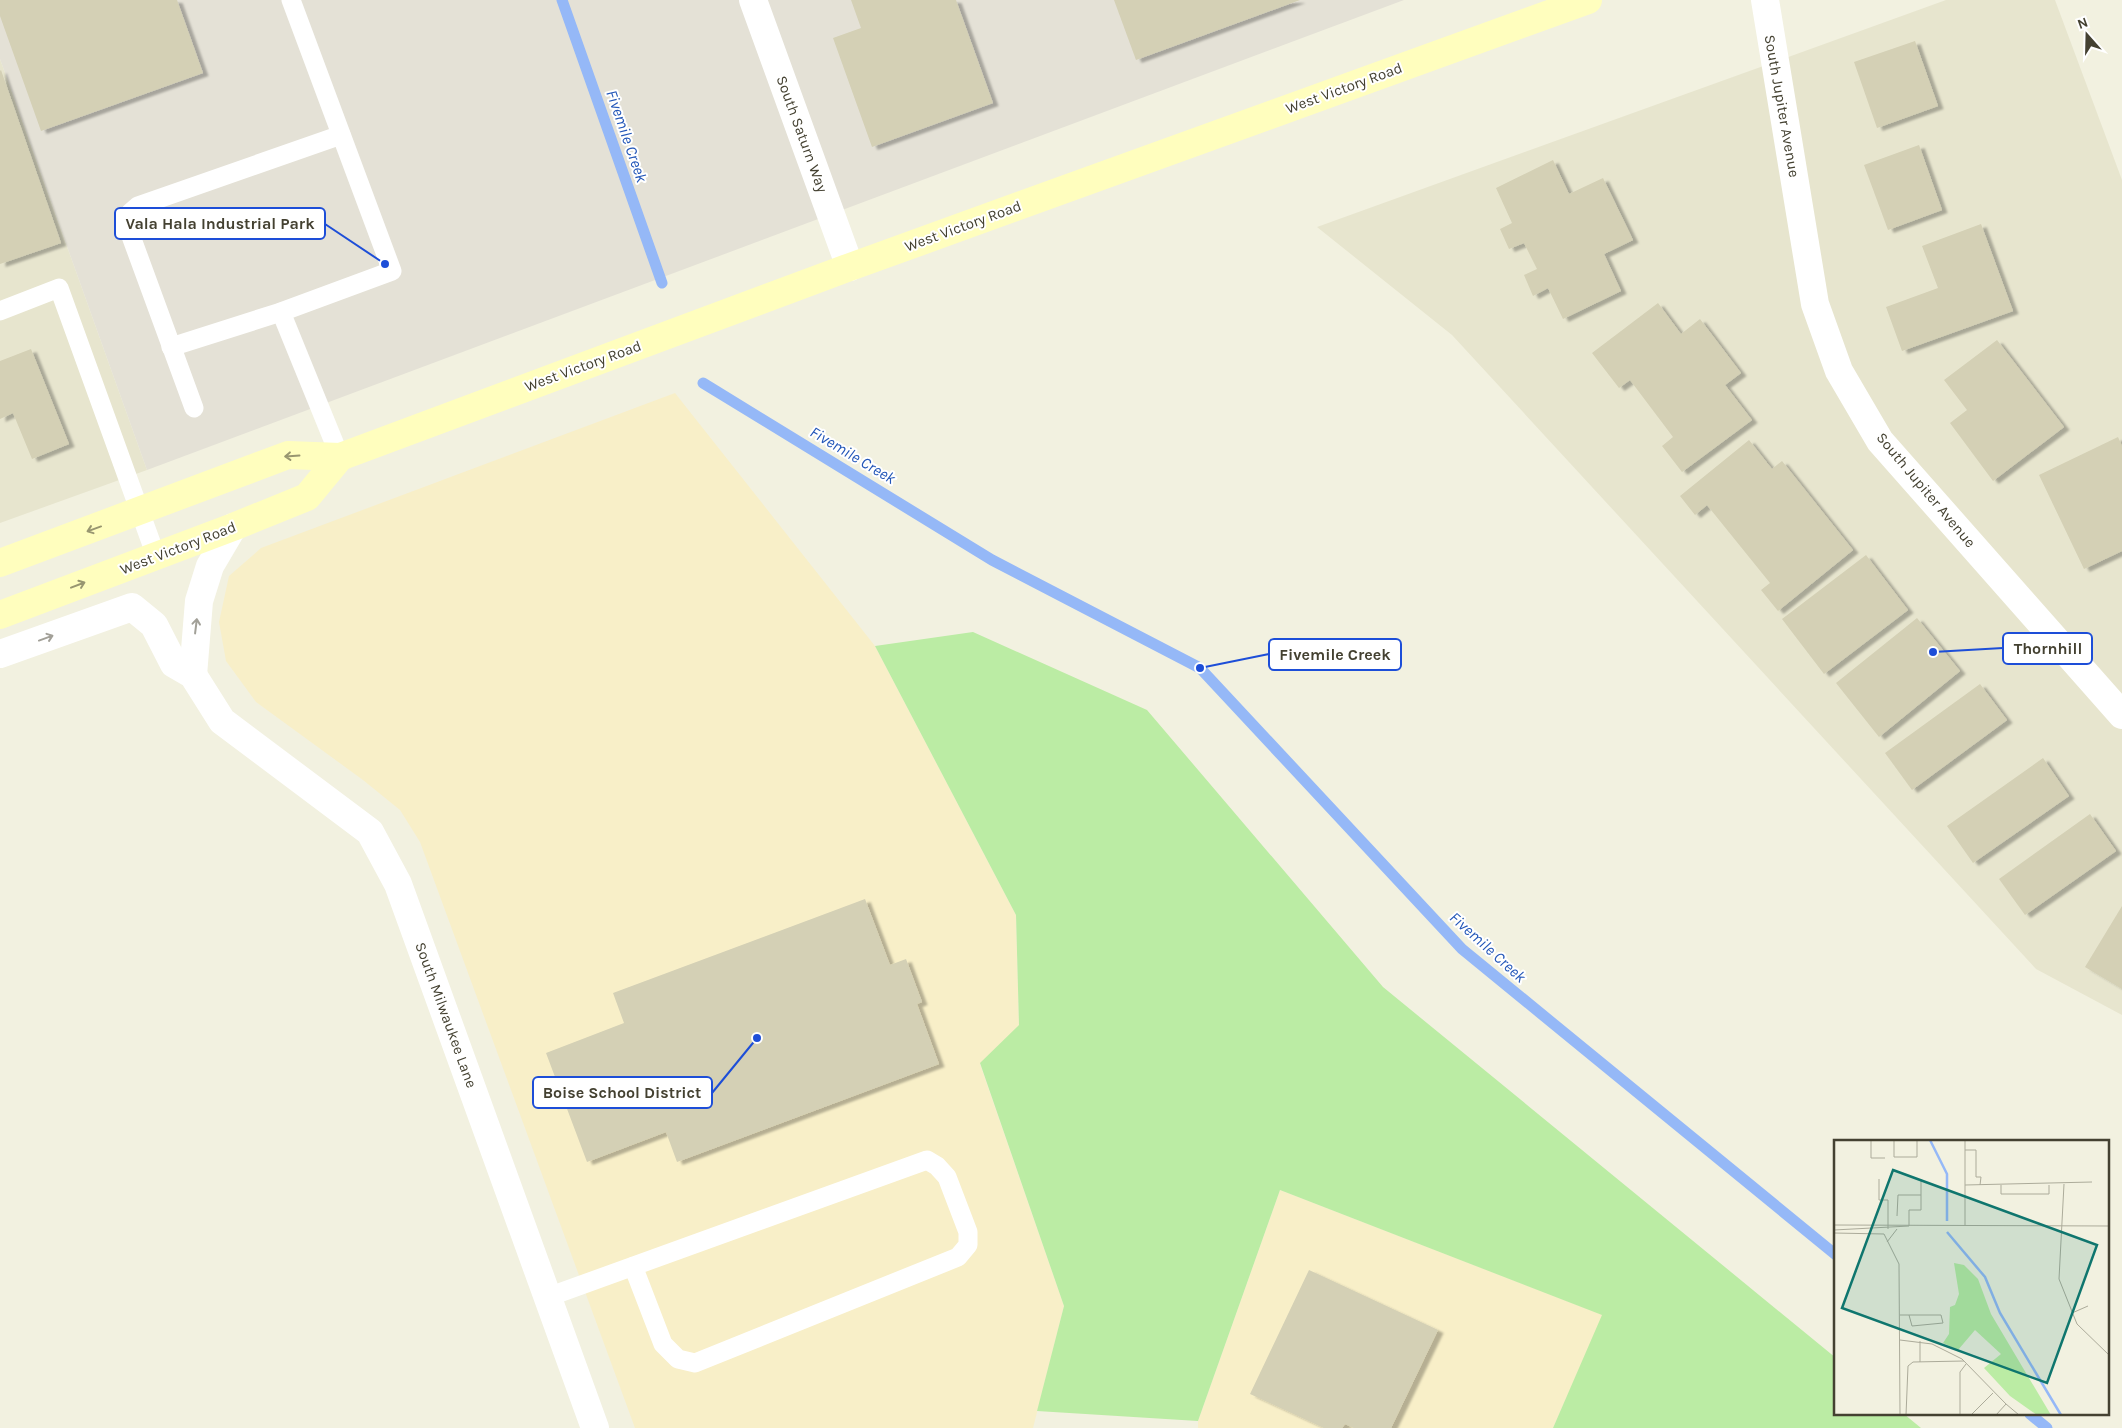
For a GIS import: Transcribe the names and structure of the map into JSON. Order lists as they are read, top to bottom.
{
  "streets": {
    "main road": ["West Victory Road"],
    "street": ["South Jupiter Avenue", "South Saturn Way", "South Milwaukee Lane"]
  },
  "crossings": [
    ["West Victory Road", "South Saturn Way"]
  ],
  "water": ["Fivemile Creek"],
  "places": [
    "Vala Hala Industrial Park",
    "Thornhill",
    "Fivemile Creek",
    "Boise School District"
  ],
  "north": "top"
}
